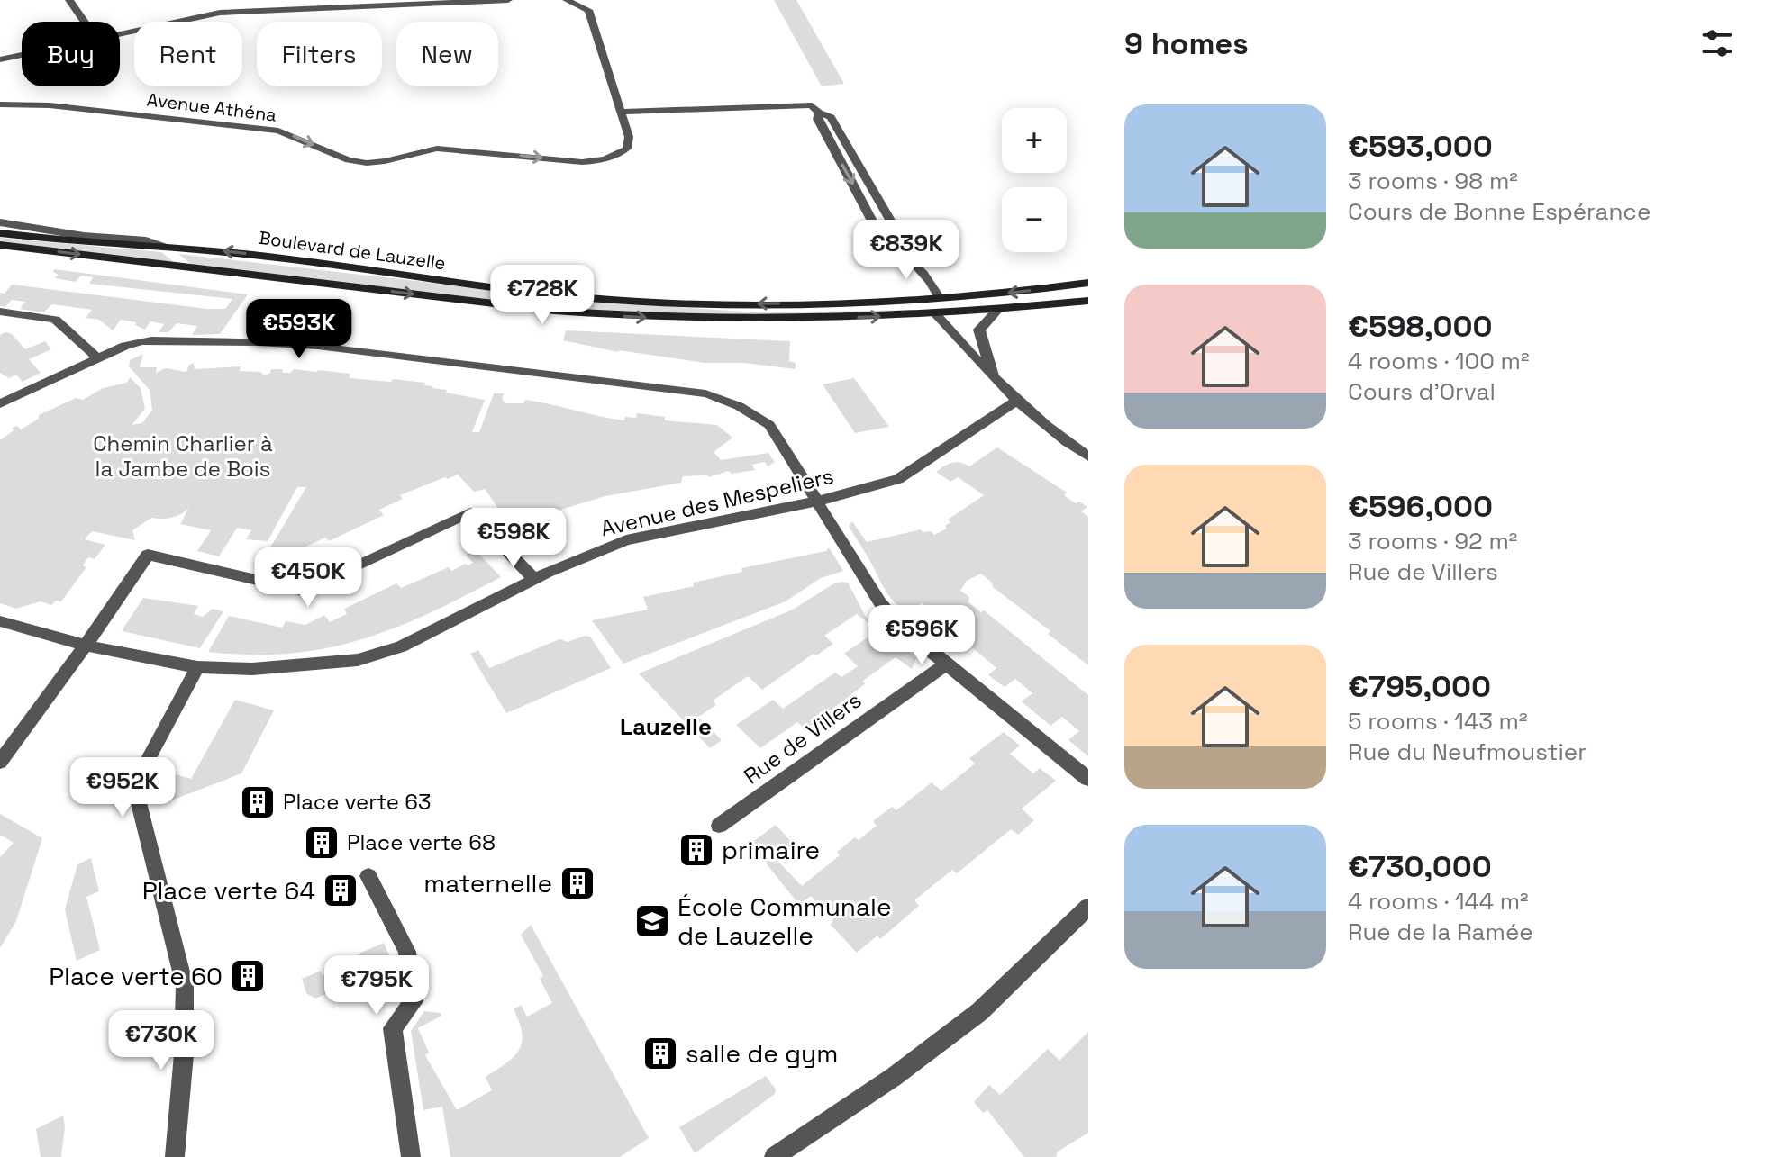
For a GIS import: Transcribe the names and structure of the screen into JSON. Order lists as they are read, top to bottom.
{
  "streets": {
    "main road": ["Boulevard de Lauzelle"],
    "street": ["Avenue Athéna", "Avenue des Mespeliers", "Rue de Villers"]
  },
  "districts": ["Lauzelle"],
  "parks": ["Chemin Charlier à la Jambe de Bois"],
  "places": {
    "building": [
      "Place verte 63",
      "Place verte 68",
      "primaire",
      "maternelle",
      "Place verte 64",
      "Place verte 60",
      "salle de gym"
    ],
    "school or university": ["École Communale de Lauzelle"]
  },
  "page": {
    "heading": "9 homes",
    "chip": [
      "Buy",
      "Rent",
      "Filters",
      "New"
    ],
    "list": [
      {
        "name": "€593,000",
        "note": "3 rooms · 98 m² · Cours de Bonne Espérance"
      },
      {
        "name": "€598,000",
        "note": "4 rooms · 100 m² · Cours d'Orval"
      },
      {
        "name": "€596,000",
        "note": "3 rooms · 92 m² · Rue de Villers"
      },
      {
        "name": "€795,000",
        "note": "5 rooms · 143 m² · Rue du Neufmoustier"
      },
      {
        "name": "€730,000",
        "note": "4 rooms · 144 m² · Rue de la Ramée"
      }
    ],
    "map_buttons": ["+", "−"],
    "price": [
      "€839K",
      "€728K",
      "€593K",
      "€598K",
      "€450K",
      "€596K",
      "€952K",
      "€795K",
      "€730K"
    ]
  }
}
